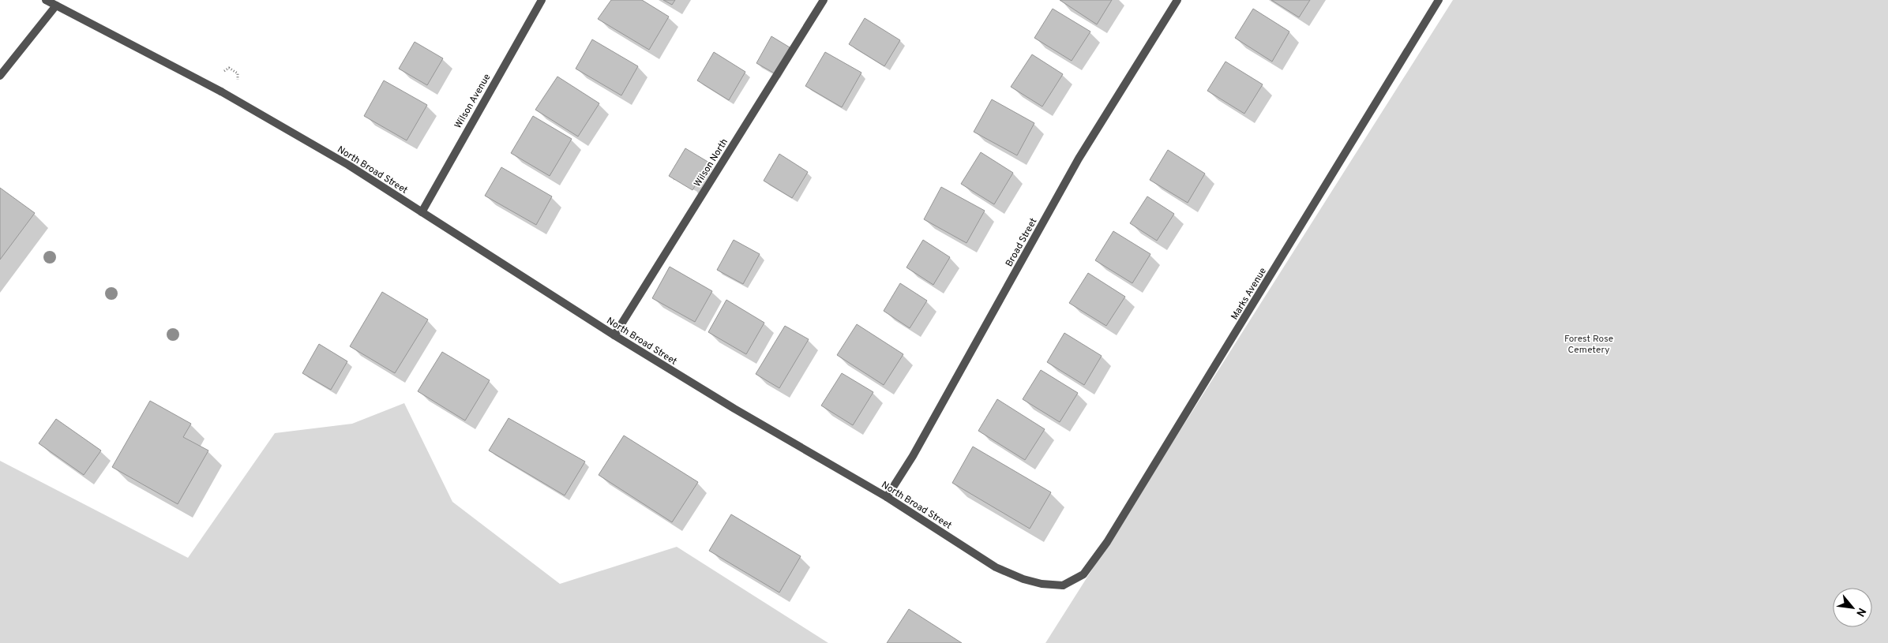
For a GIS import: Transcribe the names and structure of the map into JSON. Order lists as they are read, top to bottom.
{
  "streets": {
    "street": [
      "Wilson Avenue",
      "Wilson North",
      "North Broad Street",
      "Broad Street",
      "Marks Avenue"
    ]
  },
  "crossings": [
    ["Wilson Avenue", "North Broad Street"],
    ["Wilson North", "North Broad Street"],
    ["North Broad Street", "Broad Street"],
    ["North Broad Street", "Marks Avenue"]
  ],
  "parks": ["Forest Rose Cemetery"],
  "north": "bottom right"
}
